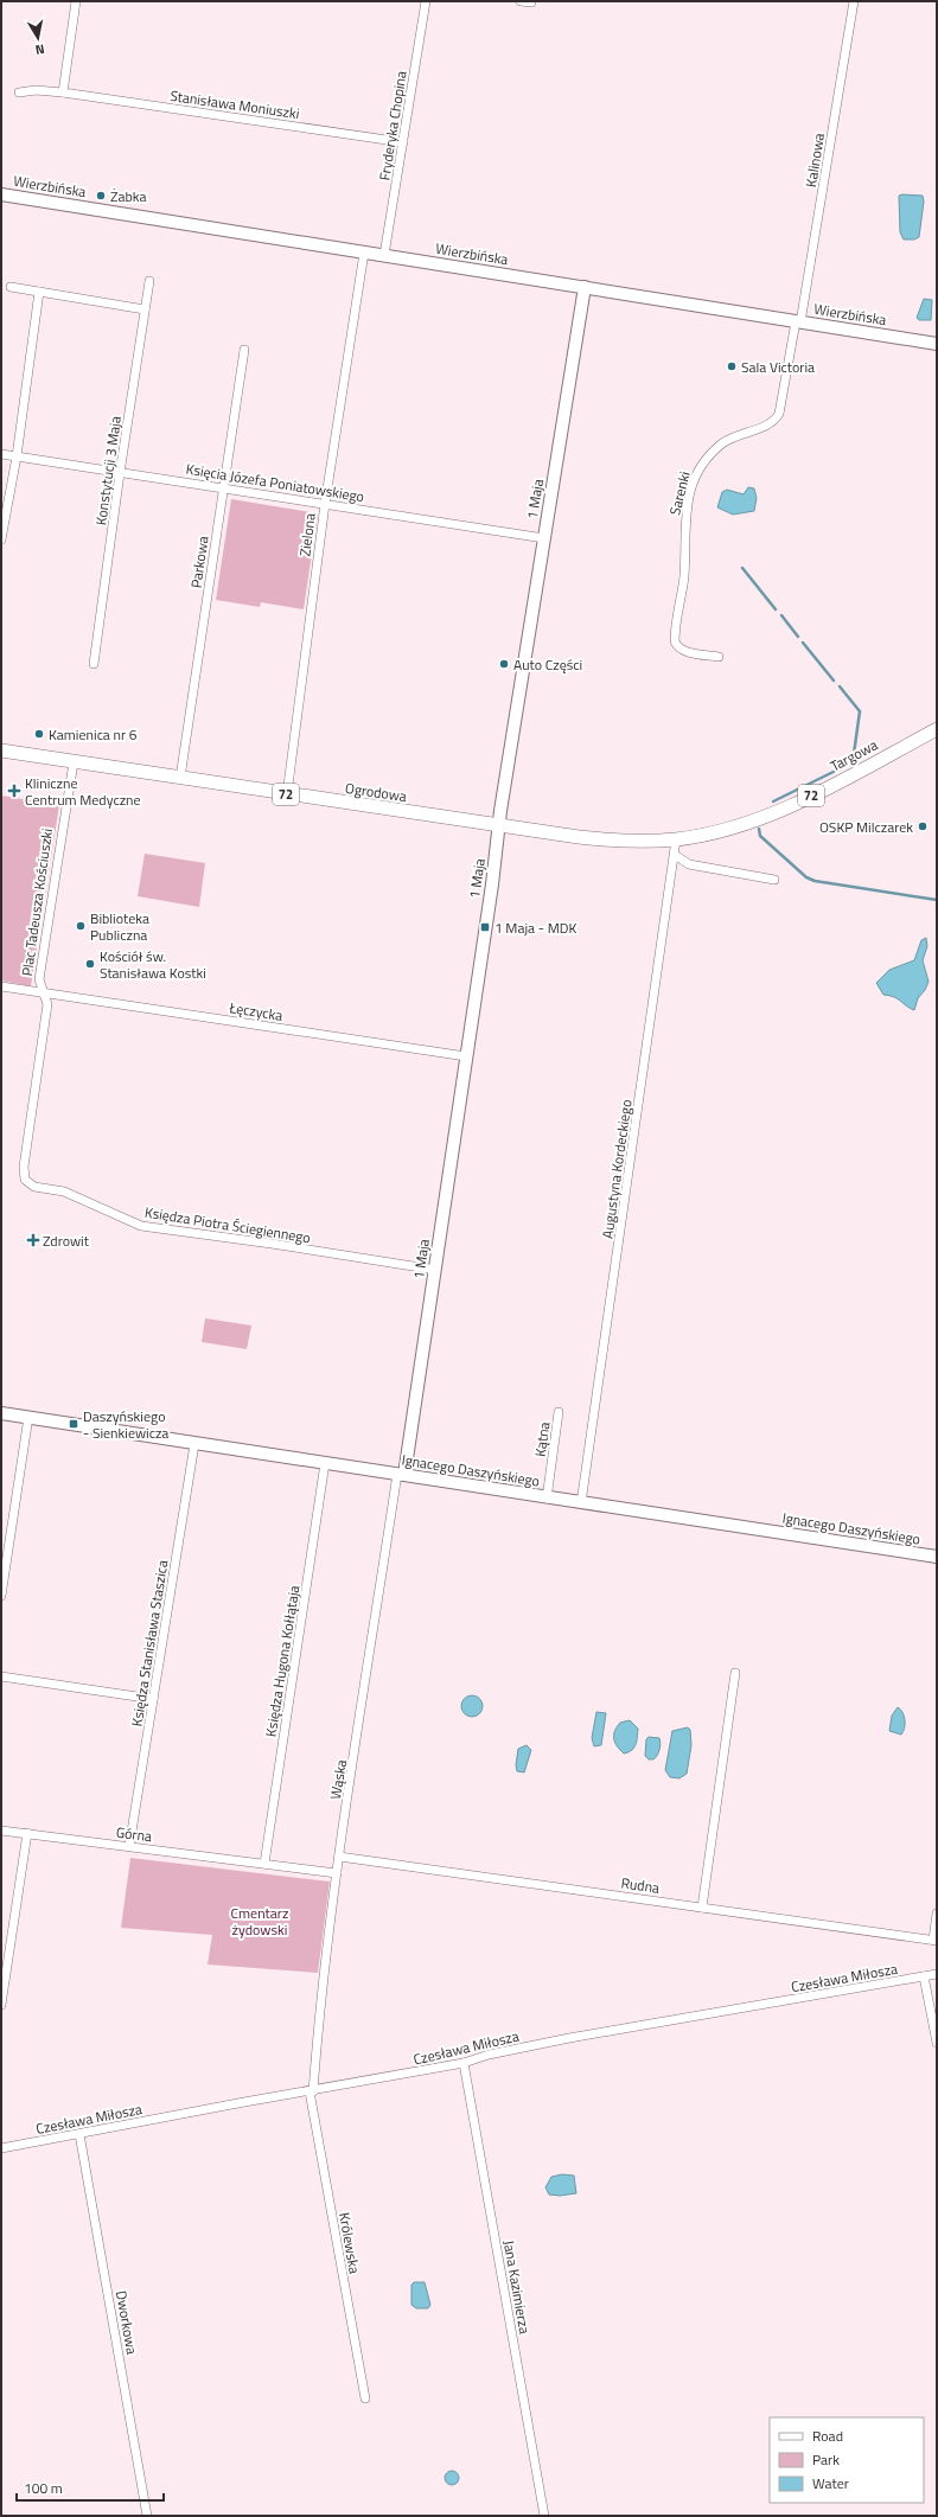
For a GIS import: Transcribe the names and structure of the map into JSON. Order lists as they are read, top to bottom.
{
  "streets": {
    "main road": ["Targowa", "Ogrodowa", "72"],
    "street": [
      "Stanisława Moniuszki",
      "Fryderyka Chopina",
      "Kalinowa",
      "Wierzbińska",
      "Konstytucji 3 Maja",
      "Księcia Józefa Poniatowskiego",
      "Sarenki",
      "1 Maja",
      "Zielona",
      "Parkowa",
      "Plac Tadeusza Kościuszki",
      "Łęczycka",
      "Augustyna Kordeckiego",
      "Księdza Piotra Ściegiennego",
      "Kątna",
      "Ignacego Daszyńskiego",
      "Księdza Stanisława Staszica",
      "Księdza Hugona Kołłątaja",
      "Wąska",
      "Górna",
      "Rudna",
      "Czesława Miłosza",
      "Królewska",
      "Jana Kazimierza",
      "Dworkowa"
    ]
  },
  "crossings": [
    ["Stanisława Moniuszki", "Fryderyka Chopina"],
    ["Fryderyka Chopina", "Wierzbińska"],
    ["Kalinowa", "Wierzbińska"],
    ["Kalinowa", "Sarenki"],
    ["Wierzbińska", "Sarenki"],
    ["Wierzbińska", "1 Maja"],
    ["Wierzbińska", "Zielona"],
    ["Konstytucji 3 Maja", "Księcia Józefa Poniatowskiego"],
    ["Księcia Józefa Poniatowskiego", "1 Maja"],
    ["Księcia Józefa Poniatowskiego", "Zielona"],
    ["Księcia Józefa Poniatowskiego", "Parkowa"],
    ["1 Maja", "Ogrodowa"],
    ["1 Maja", "Łęczycka"],
    ["1 Maja", "Księdza Piotra Ściegiennego"],
    ["1 Maja", "Ignacego Daszyńskiego"],
    ["1 Maja", "Wąska"],
    ["Zielona", "Ogrodowa"],
    ["Parkowa", "Ogrodowa"],
    ["Targowa", "Ogrodowa"],
    ["Targowa", "Augustyna Kordeckiego"],
    ["Ogrodowa", "72"],
    ["Ogrodowa", "Plac Tadeusza Kościuszki"],
    ["Ogrodowa", "Augustyna Kordeckiego"],
    ["72", "Plac Tadeusza Kościuszki"],
    ["Plac Tadeusza Kościuszki", "Łęczycka"],
    ["Plac Tadeusza Kościuszki", "Księdza Piotra Ściegiennego"],
    ["Łęczycka", "Księdza Piotra Ściegiennego"],
    ["Augustyna Kordeckiego", "Ignacego Daszyńskiego"],
    ["Kątna", "Ignacego Daszyńskiego"],
    ["Ignacego Daszyńskiego", "Księdza Stanisława Staszica"],
    ["Ignacego Daszyńskiego", "Księdza Hugona Kołłątaja"],
    ["Ignacego Daszyńskiego", "Wąska"],
    ["Księdza Stanisława Staszica", "Górna"],
    ["Księdza Hugona Kołłątaja", "Górna"],
    ["Wąska", "Rudna"],
    ["Wąska", "Czesława Miłosza"],
    ["Wąska", "Królewska"],
    ["Czesława Miłosza", "Królewska"],
    ["Czesława Miłosza", "Jana Kazimierza"],
    ["Czesława Miłosza", "Dworkowa"]
  ],
  "parks": ["Cmentarz żydowski"],
  "places": {
    "other": [
      "Żabka",
      "Sala Victoria",
      "Auto Części",
      "Kamienica nr 6",
      "OSKP Milczarek",
      "Biblioteka Publiczna",
      "Kościół św. Stanisława Kostki"
    ],
    "health": ["Kliniczne Centrum Medyczne", "Zdrowit"],
    "transit": ["1 Maja - MDK", "Daszyńskiego - Sienkiewicza"]
  },
  "legend": ["Road", "Park", "Water"],
  "scale_bar": "100 m",
  "north": "bottom"
}
